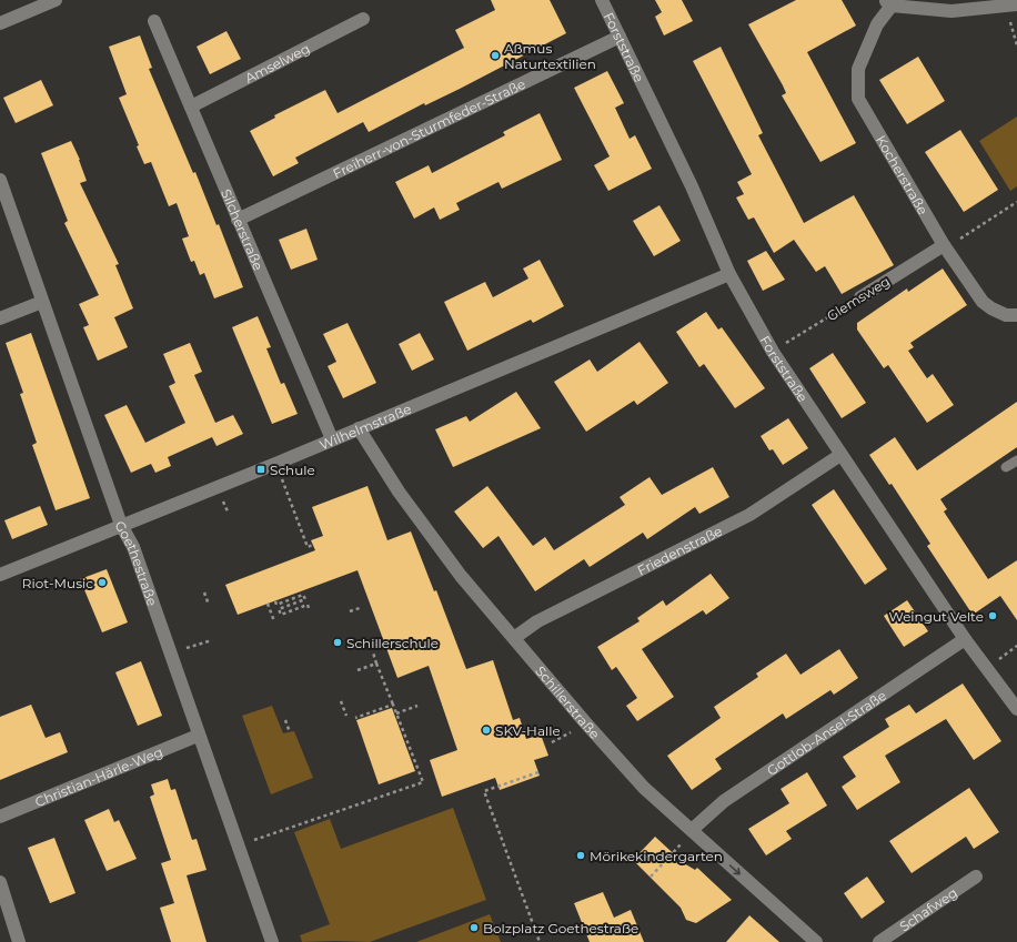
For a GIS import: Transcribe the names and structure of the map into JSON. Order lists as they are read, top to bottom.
{
  "streets": {
    "street": [
      "Forststraße",
      "Amselweg",
      "Freiherr-von-Sturmfeder-Straße",
      "Kocherstraße",
      "Silcherstraße",
      "Glemsweg",
      "Wilhelmstraße",
      "Friedenstraße",
      "Goethestraße",
      "Schillerstraße",
      "Gottlob-Ansel-Straße",
      "Christian-Härle-Weg",
      "Schafweg"
    ]
  },
  "crossings": [
    ["Forststraße", "Freiherr-von-Sturmfeder-Straße"],
    ["Forststraße", "Glemsweg"],
    ["Forststraße", "Wilhelmstraße"],
    ["Forststraße", "Friedenstraße"],
    ["Forststraße", "Gottlob-Ansel-Straße"],
    ["Amselweg", "Silcherstraße"],
    ["Freiherr-von-Sturmfeder-Straße", "Silcherstraße"],
    ["Kocherstraße", "Glemsweg"],
    ["Silcherstraße", "Wilhelmstraße"],
    ["Wilhelmstraße", "Goethestraße"],
    ["Wilhelmstraße", "Schillerstraße"],
    ["Friedenstraße", "Schillerstraße"],
    ["Goethestraße", "Christian-Härle-Weg"],
    ["Schillerstraße", "Gottlob-Ansel-Straße"]
  ],
  "places": {
    "other": [
      "Aßmus Naturtextilien",
      "Riot-Music",
      "Weingut Velte",
      "Schillerschule",
      "SKV-Halle",
      "Mörikekindergarten",
      "Bolzplatz Goethestraße"
    ],
    "transit": ["Schule"]
  }
}
